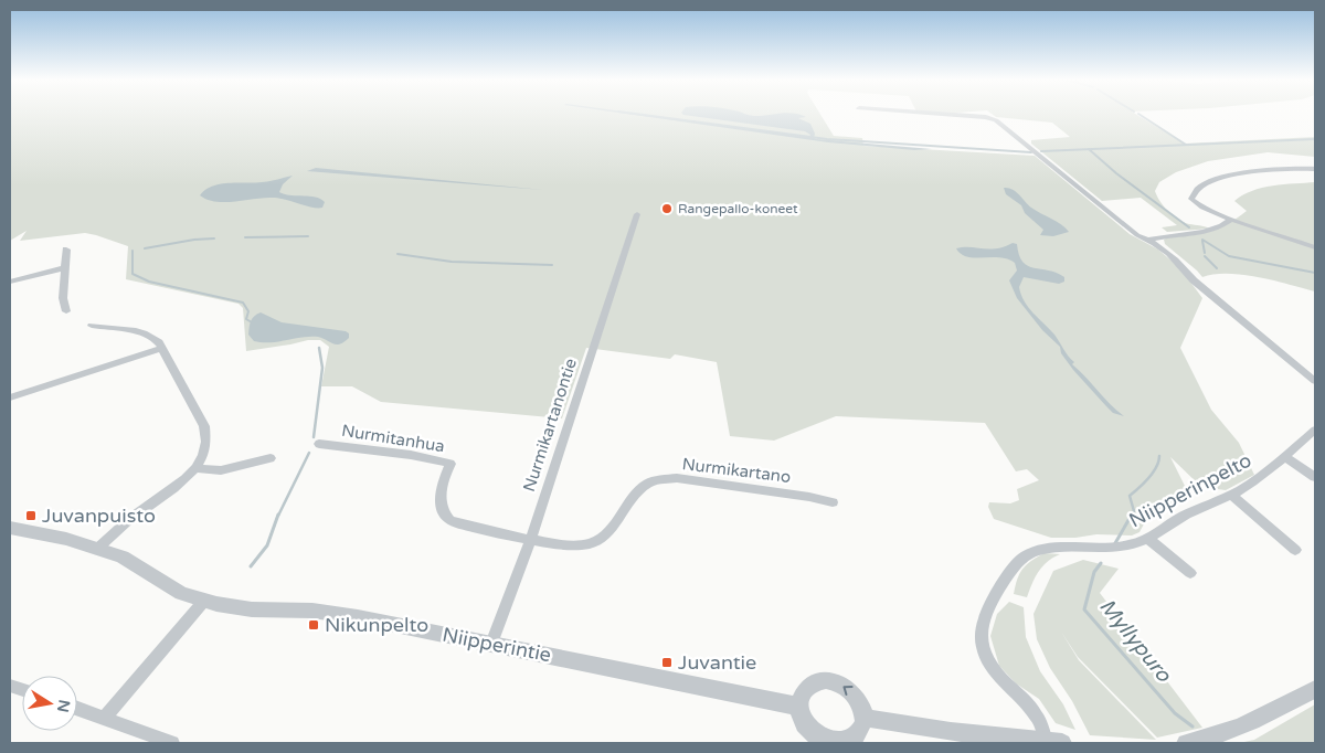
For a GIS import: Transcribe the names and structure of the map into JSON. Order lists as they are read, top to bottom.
{
  "streets": {
    "street": [
      "Nurmikartanontie",
      "Nurmitanhua",
      "Nurmikartano",
      "Niipperinpelto",
      "Niipperintie"
    ]
  },
  "crossings": [
    ["Nurmikartanontie", "Nurmitanhua"],
    ["Nurmikartanontie", "Nurmikartano"],
    ["Nurmikartanontie", "Niipperintie"],
    ["Nurmitanhua", "Nurmikartano"]
  ],
  "water": ["Myllypuro"],
  "places": {
    "other": ["Rangepallo-koneet"],
    "transit": ["Juvanpuisto", "Nikunpelto", "Juvantie"]
  },
  "north": "right"
}
